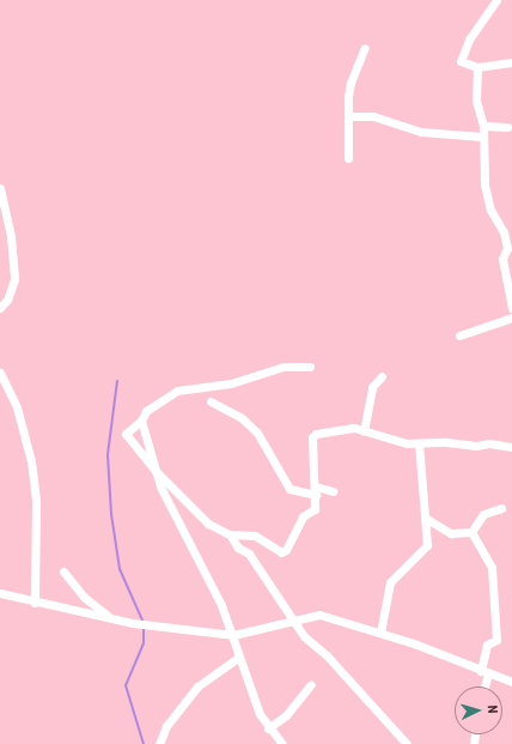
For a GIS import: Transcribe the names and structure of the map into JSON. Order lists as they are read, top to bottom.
{
  "north": "right"
}
